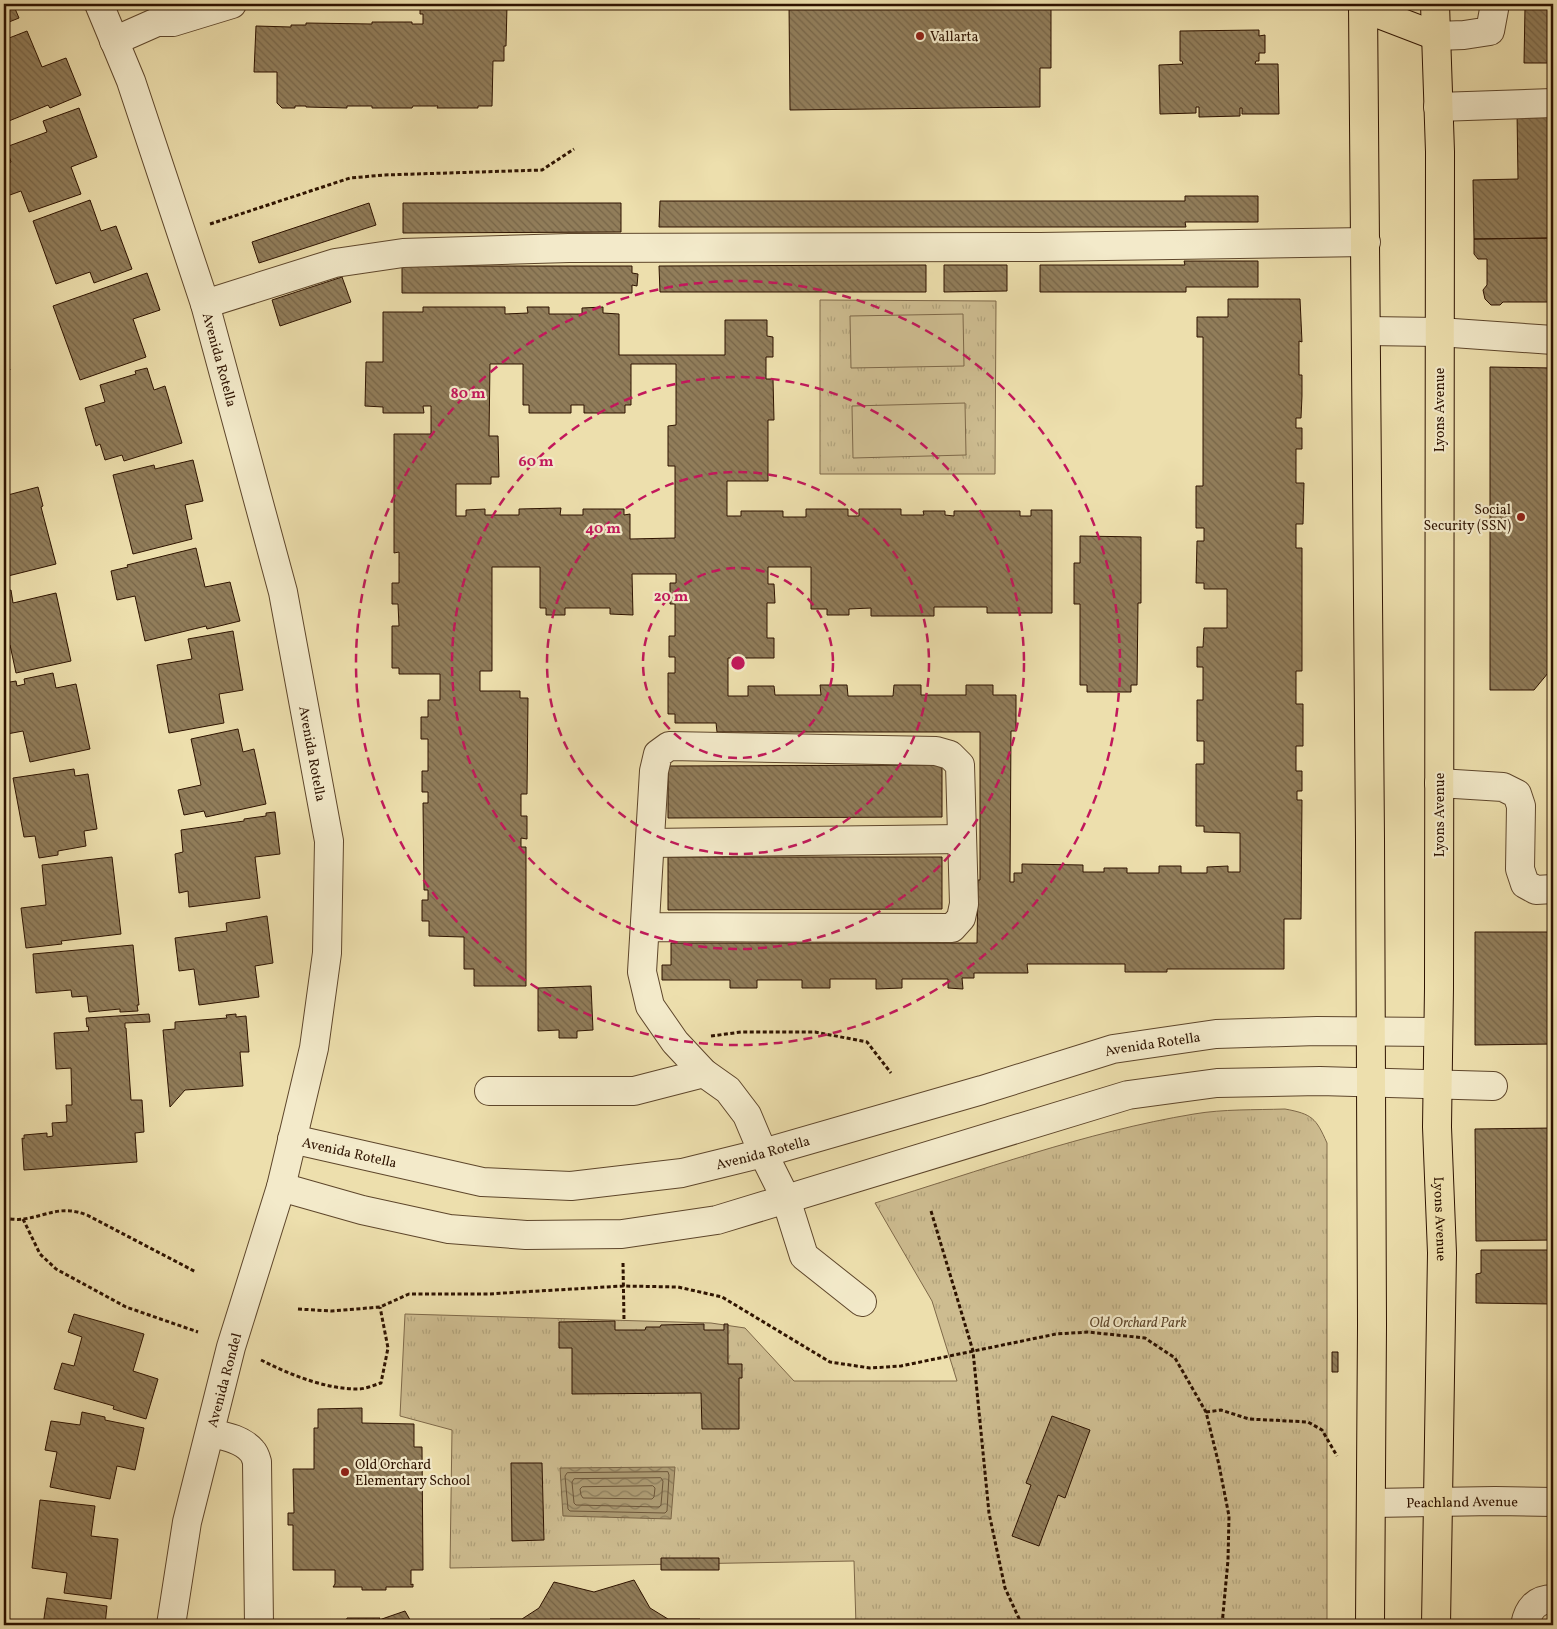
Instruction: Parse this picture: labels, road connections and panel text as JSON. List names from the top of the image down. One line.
{"streets":{"main road":["Lyons Avenue"],"street":["Avenida Rotella","Avenida Rondel","Peachland Avenue"]},"crossings":[["Avenida Rotella","Lyons Avenue"],["Avenida Rotella","Avenida Rondel"],["Lyons Avenue","Peachland Avenue"]],"parks":["Old Orchard Park"],"places":["Vallarta","Social Security (SSN)","Old Orchard Elementary School"],"rings":["80 m","60 m","40 m","20 m"]}
